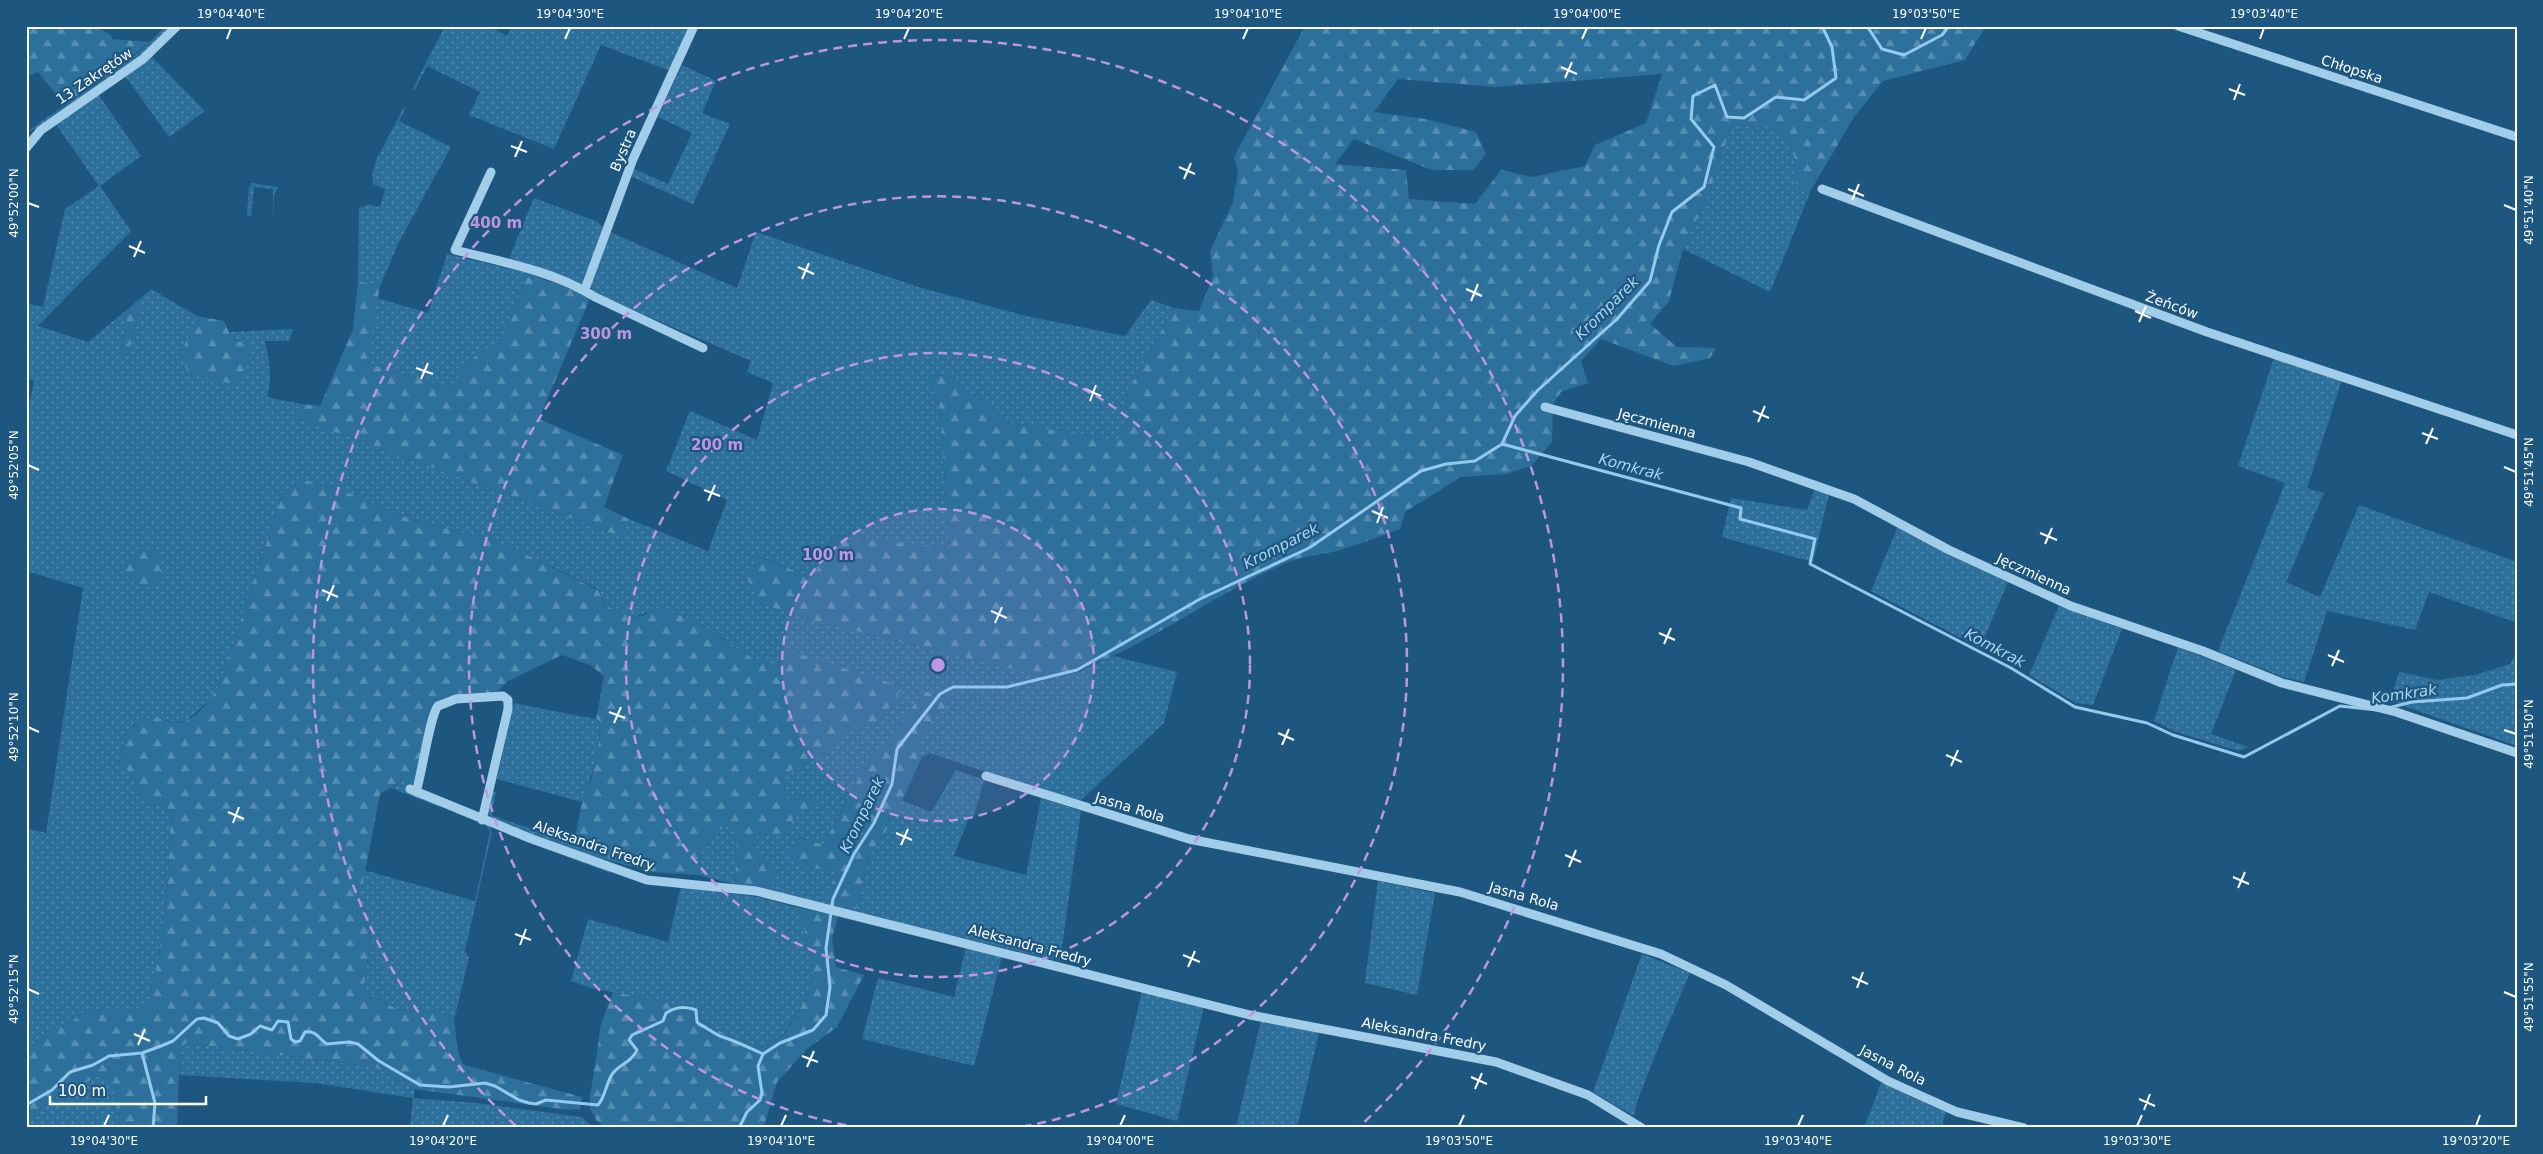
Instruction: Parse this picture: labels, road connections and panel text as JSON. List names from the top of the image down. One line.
{"streets":{"street":["Chłopska","13 Zakrętów","Bystra","Żeńców","Jęczmienna","Jasna Rola","Aleksandra Fredry"]},"water":["Kromparek","Komkrak"],"scale_bar":"100 m","coordinates":["19°04'40\"E","19°04'30\"E","19°04'20\"E","19°04'10\"E","19°04'00\"E","19°03'50\"E","19°03'40\"E","49°52'00\"N","49°51'40\"N","49°52'05\"N","49°51'45\"N","49°52'10\"N","49°51'50\"N","49°52'15\"N","49°51'55\"N","19°03'30\"E","19°03'20\"E"],"rings":["400 m","300 m","200 m","100 m"]}
